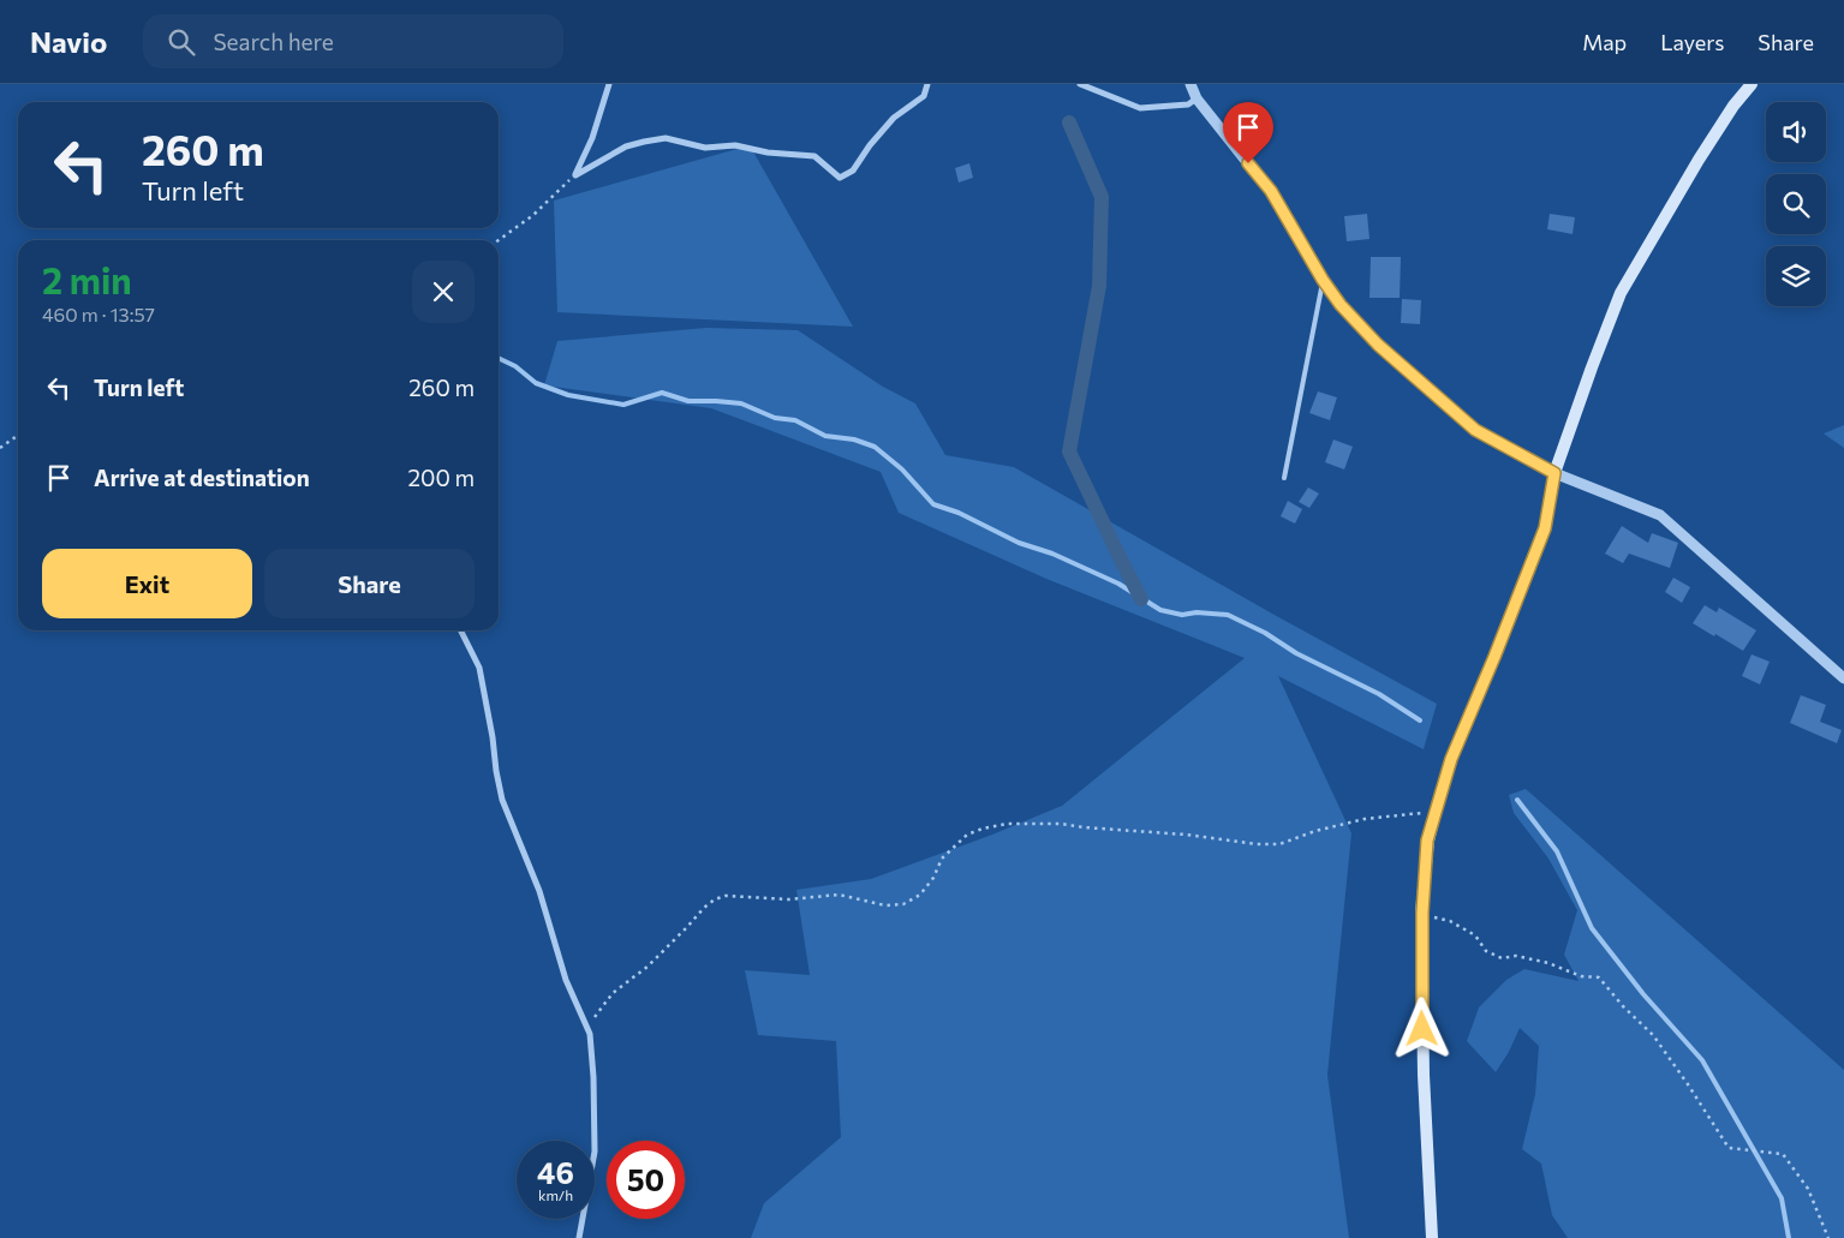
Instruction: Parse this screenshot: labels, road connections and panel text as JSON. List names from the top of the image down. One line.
{"page":{"header":"Navio","search":"Search here","nav":["Map","Layers","Share"],"turn":["260 m","Turn left"],"heading":["2 min","460 m · 13:57"],"list":[{"name":"Turn left","value":"260 m"},{"name":"Arrive at destination","value":"200 m"}],"buttons":["Exit","Share"],"speed":"46 km/h","limit":"50"}}
